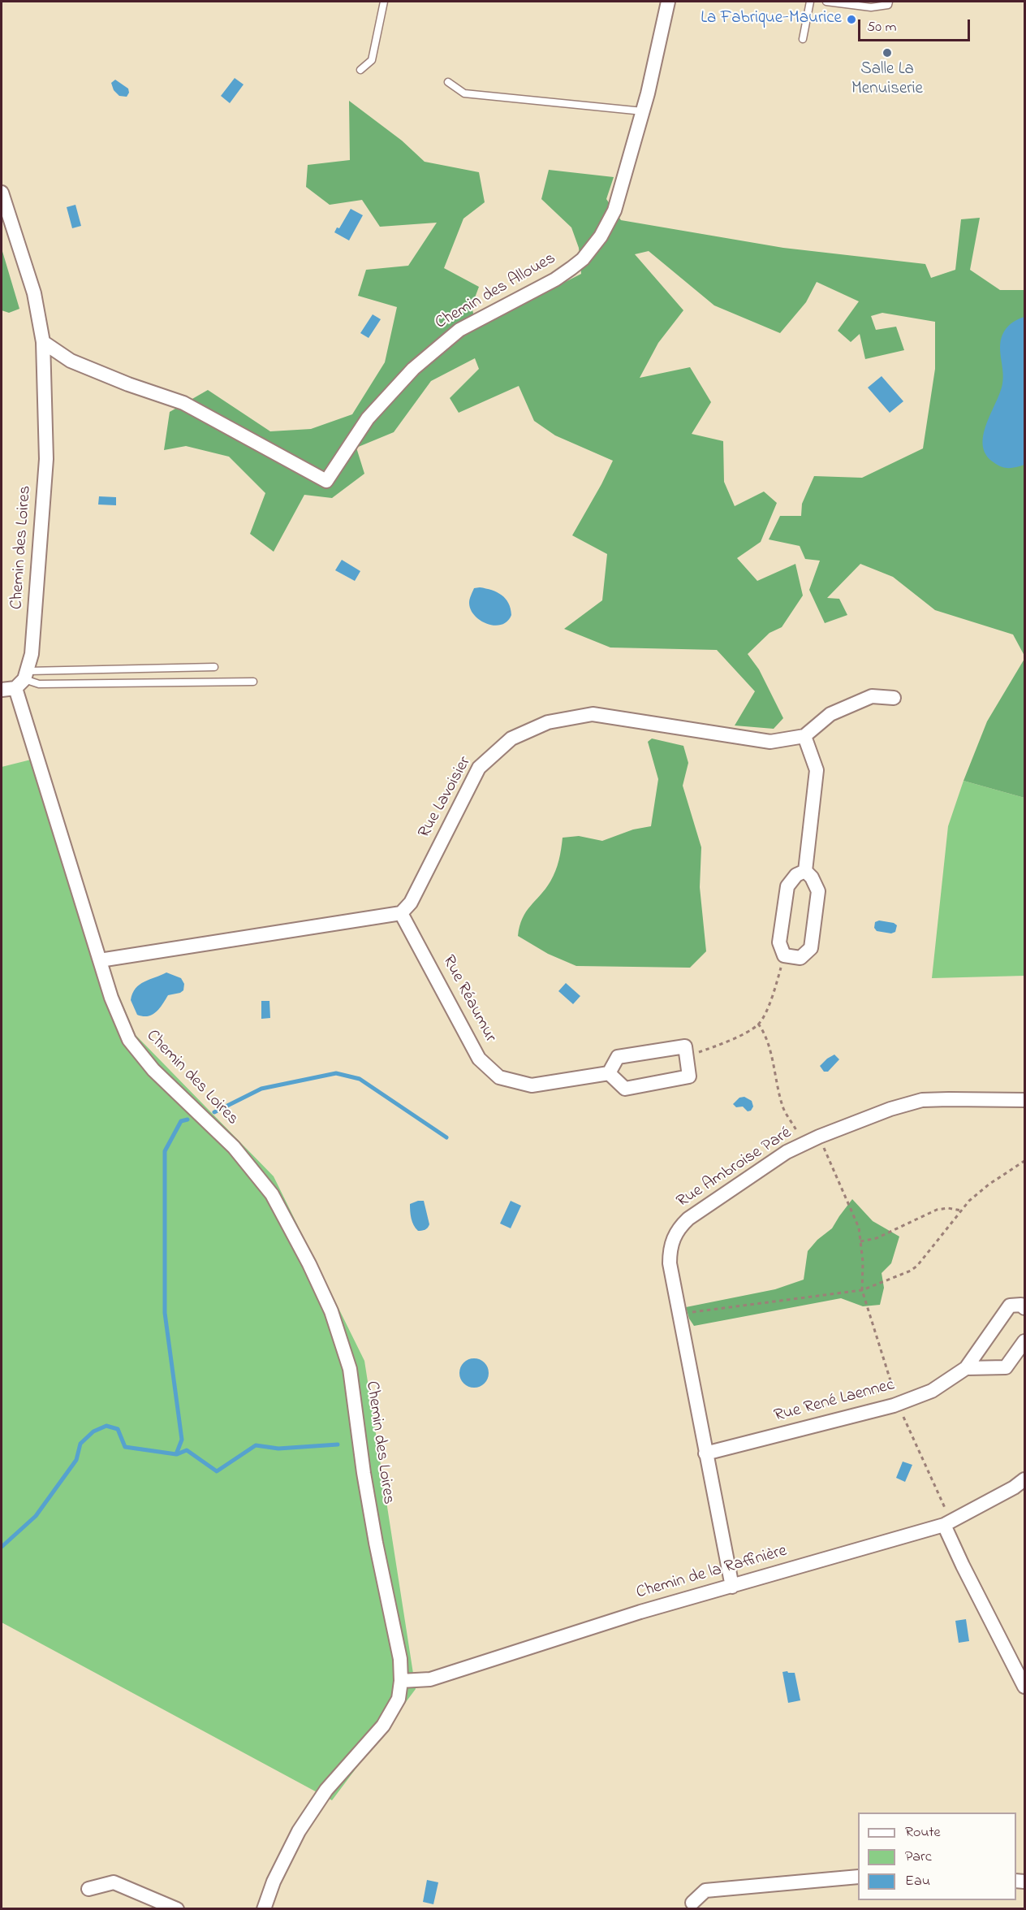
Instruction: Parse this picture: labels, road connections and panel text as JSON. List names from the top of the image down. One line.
{"streets":{"street":["Chemin des Alloues","Chemin des Loires","Rue Lavoisier","Rue Réaumur","Rue Ambroise Paré","Rue René Laennec","Chemin de la Raffinière"]},"crossings":[["Chemin des Alloues","Chemin des Loires"],["Chemin des Loires","Chemin de la Raffinière"],["Rue Lavoisier","Rue Réaumur"],["Rue Ambroise Paré","Rue René Laennec"],["Rue Ambroise Paré","Chemin de la Raffinière"]],"places":["La Fabrique-Maurice","Salle La Menuiserie"],"legend":["Route","Parc","Eau"],"scale_bar":"50 m"}
